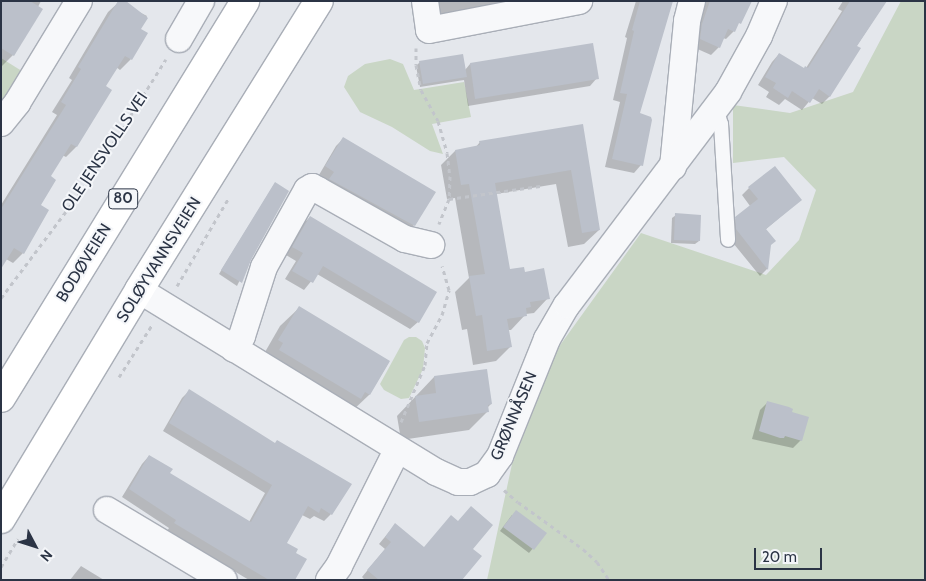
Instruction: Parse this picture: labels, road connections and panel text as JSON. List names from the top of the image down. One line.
{"streets":{"street":["80","SOLØYVANNSVEIEN","BODØVEIEN","GRØNNÅSEN"],"path":["OLE JENSVOLLS VEI"]},"crossings":[["SOLØYVANNSVEIEN","GRØNNÅSEN"]],"scale_bar":"20 m","north":"bottom right"}
